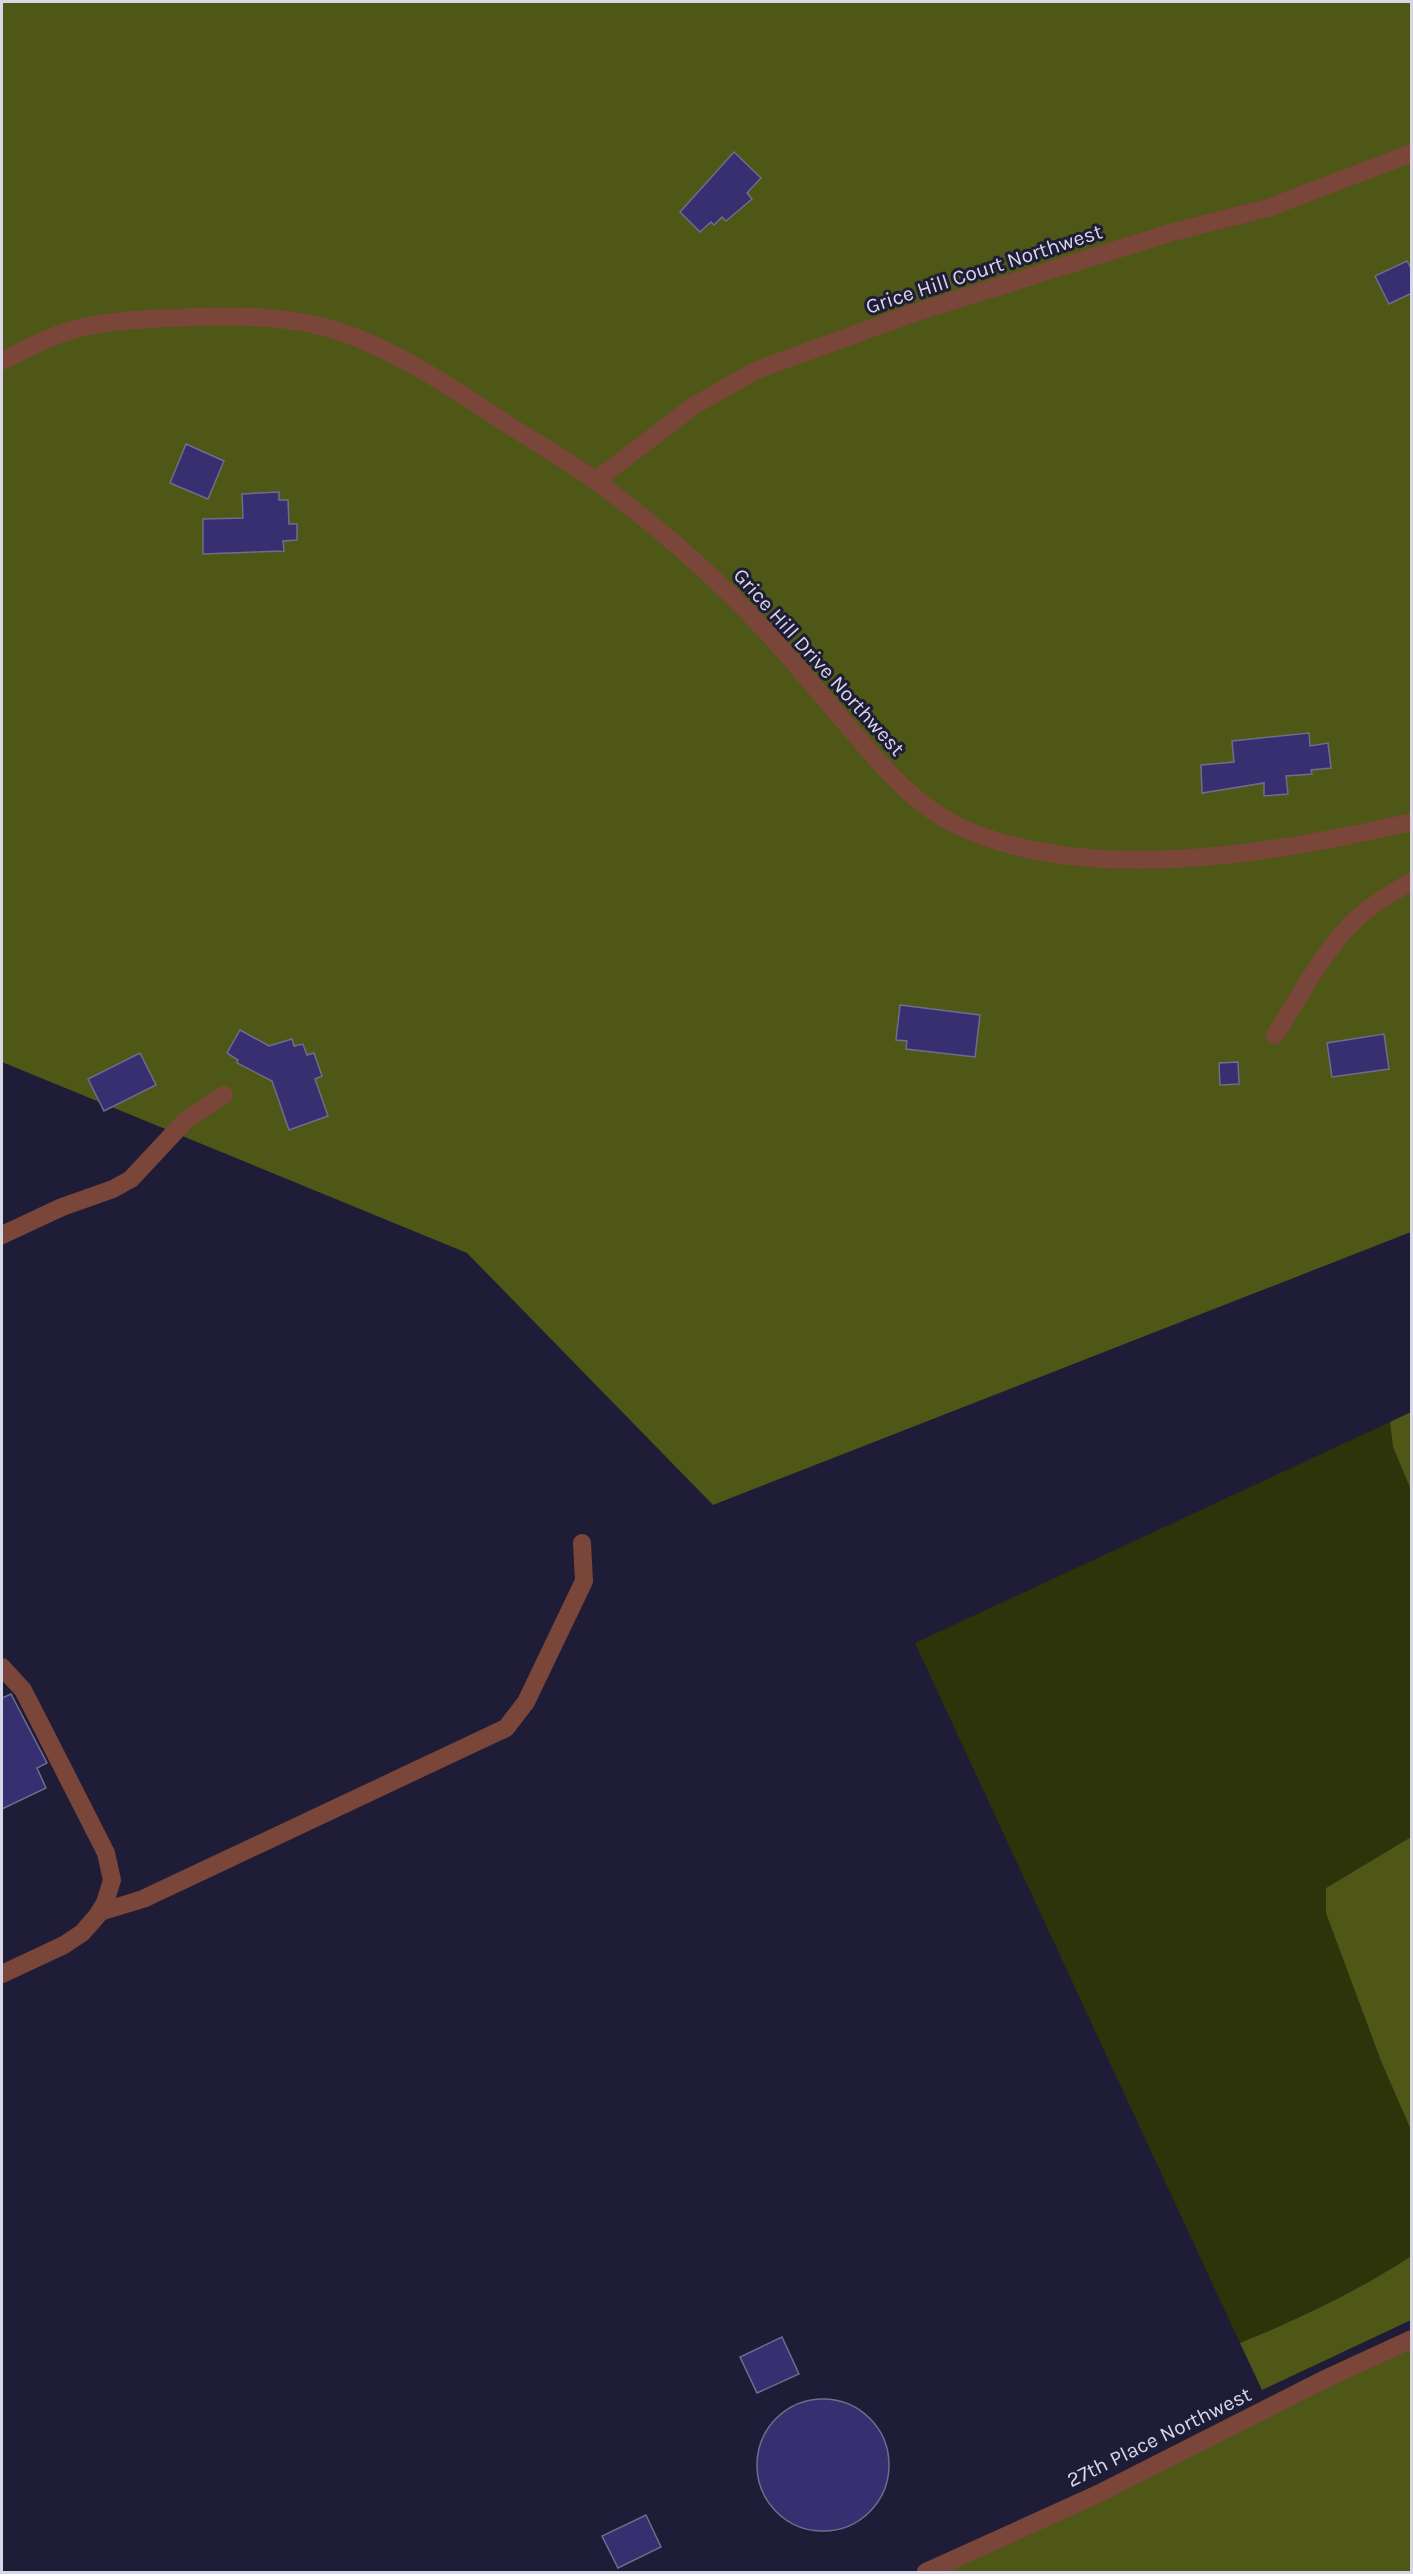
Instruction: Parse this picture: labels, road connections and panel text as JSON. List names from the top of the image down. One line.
{"streets":{"street":["Grice Hill Court Northwest","Grice Hill Drive Northwest","27th Place Northwest"]},"crossings":[["Grice Hill Court Northwest","Grice Hill Drive Northwest"]]}
